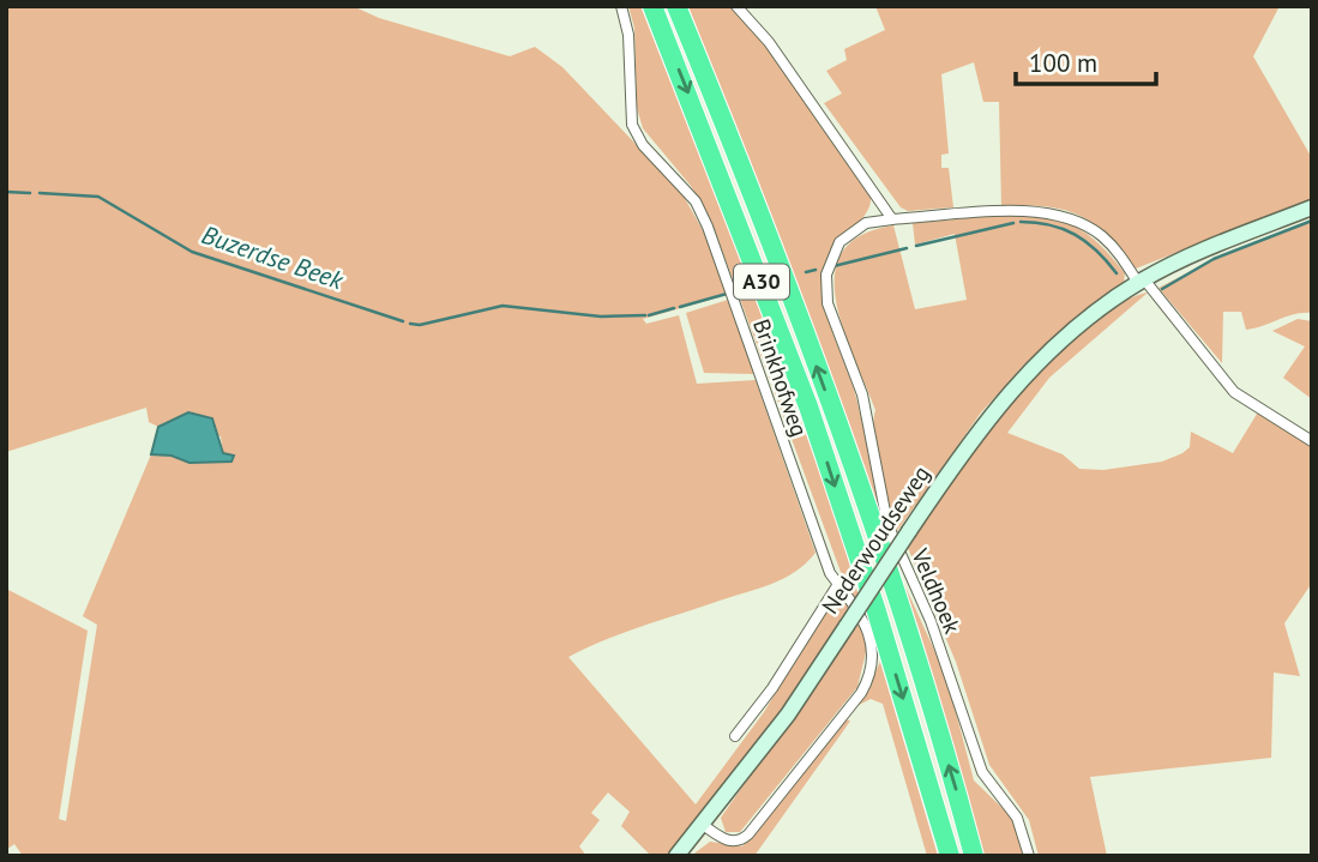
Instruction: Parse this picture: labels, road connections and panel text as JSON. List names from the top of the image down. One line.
{"streets":{"highway":["A30"],"street":["Brinkhofweg","Nederwoudseweg","Veldhoek"]},"crossings":[["Brinkhofweg","Nederwoudseweg"],["Nederwoudseweg","Veldhoek"]],"water":["Buzerdse Beek"],"scale_bar":"100 m"}
